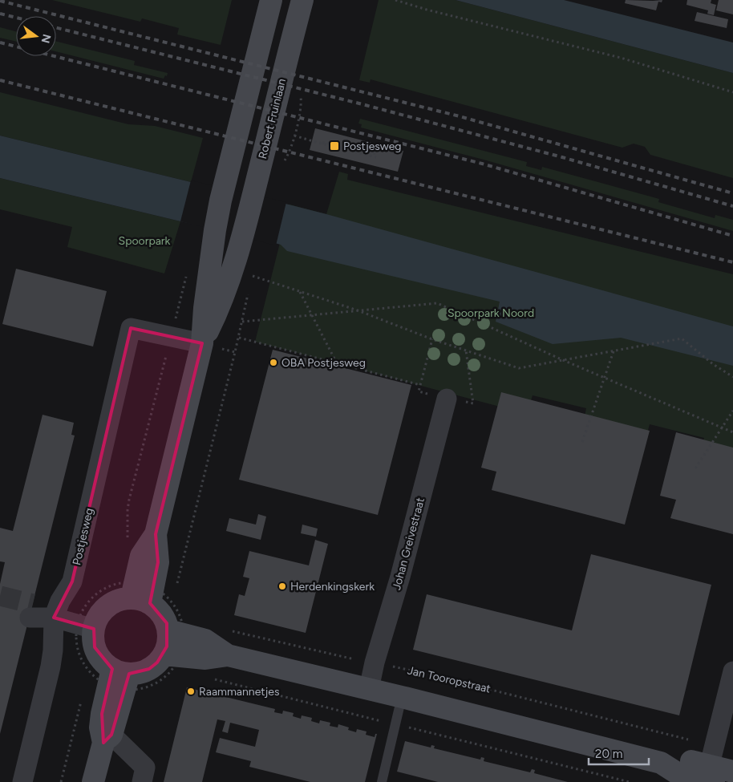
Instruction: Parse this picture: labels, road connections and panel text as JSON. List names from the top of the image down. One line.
{"streets":{"street":["Robert Fruinlaan","Postjesweg","Johan Greivestraat"],"path":["Jan Tooropstraat"]},"crossings":[["Robert Fruinlaan","Postjesweg"],["Johan Greivestraat","Jan Tooropstraat"]],"parks":["Spoorpark","Spoorpark Noord"],"places":{"transit":["Postjesweg"],"other":["OBA Postjesweg","Herdenkingskerk","Raammannetjes"]},"scale_bar":"20 m","north":"right"}
